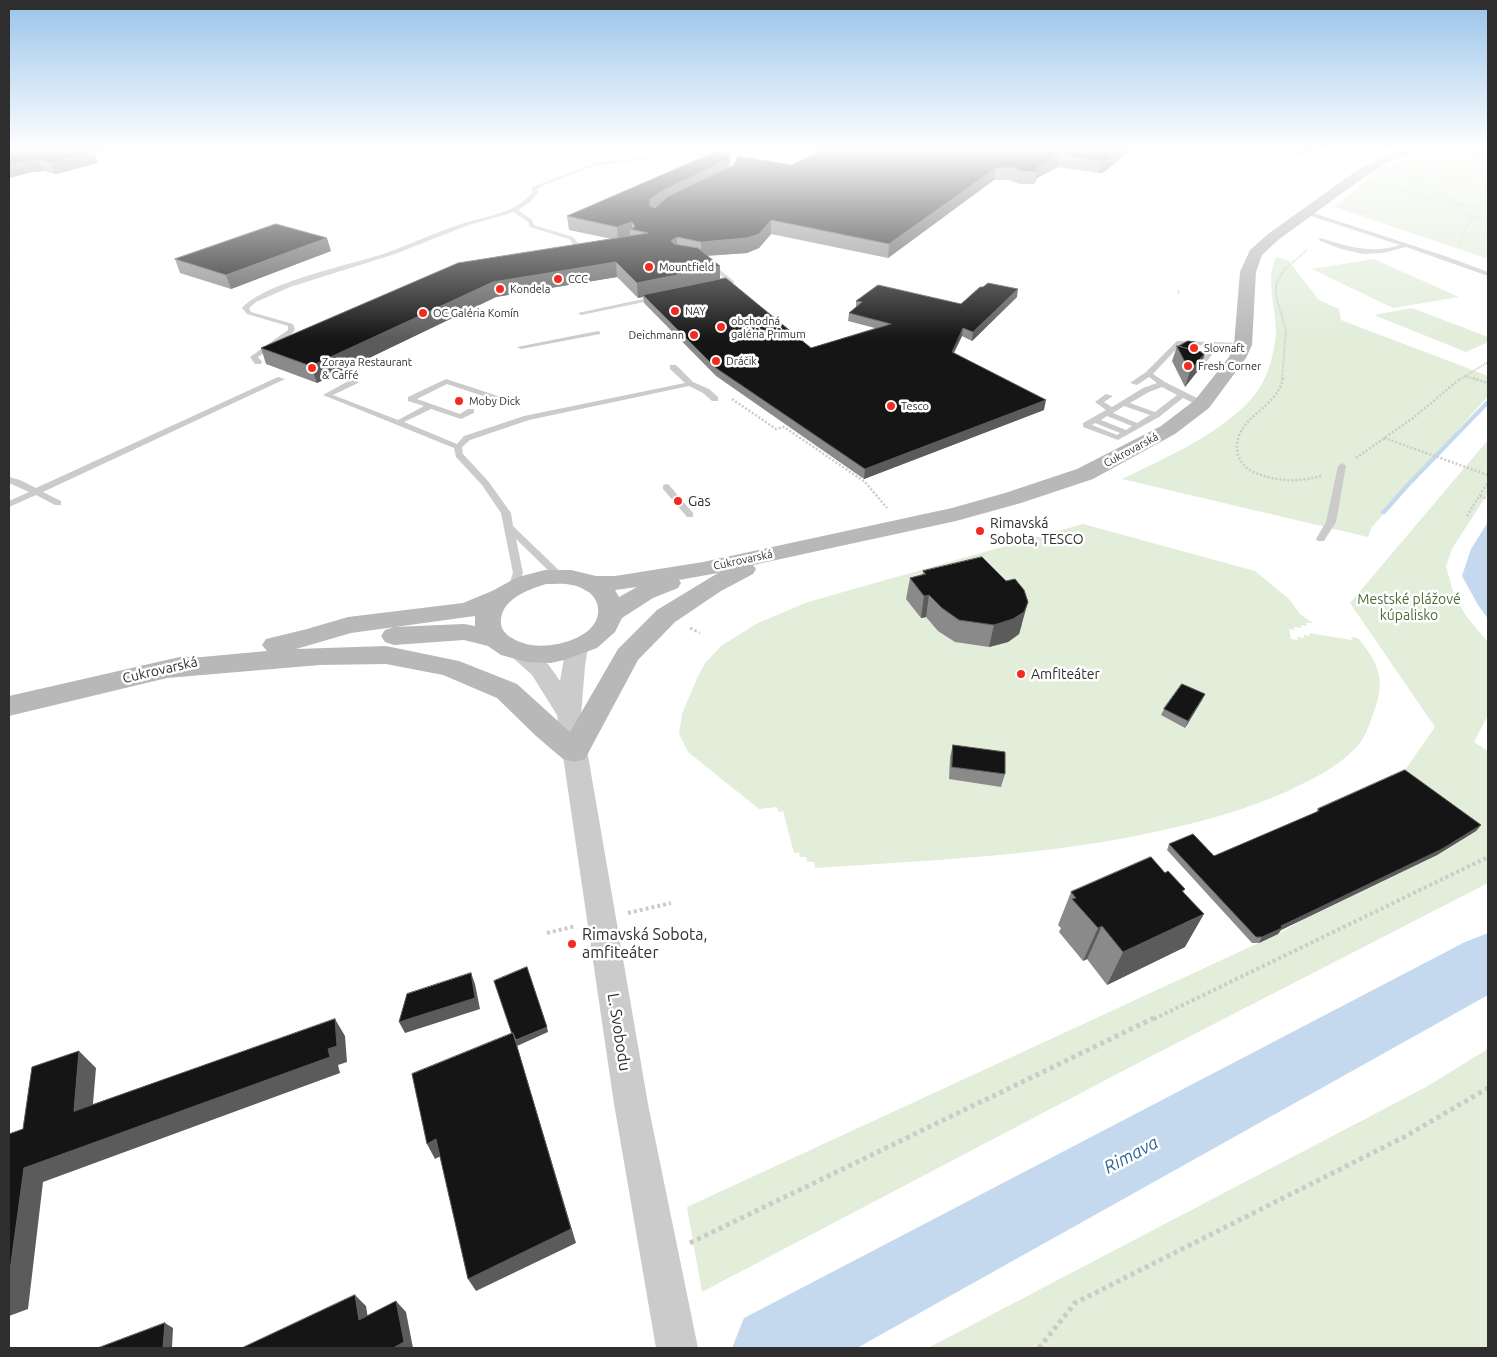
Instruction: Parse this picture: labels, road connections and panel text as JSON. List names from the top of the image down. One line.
{"streets":{"main road":["Cukrovarská"],"street":["L. Svobodu"]},"water":["Rimava"],"parks":["Mestské plážové kúpalisko"],"places":["Mountfield","CCC","Kondela","NAY","OC Galéria Komín","obchodná galéria Primum","Deichmann","Slovnaft","Dráčik","Fresh Corner","Zoraya Restaurant & Caffé","Moby Dick","Tesco","Gas","Rimavská Sobota, TESCO","Amfiteáter","Rimavská Sobota, amfiteáter"]}
